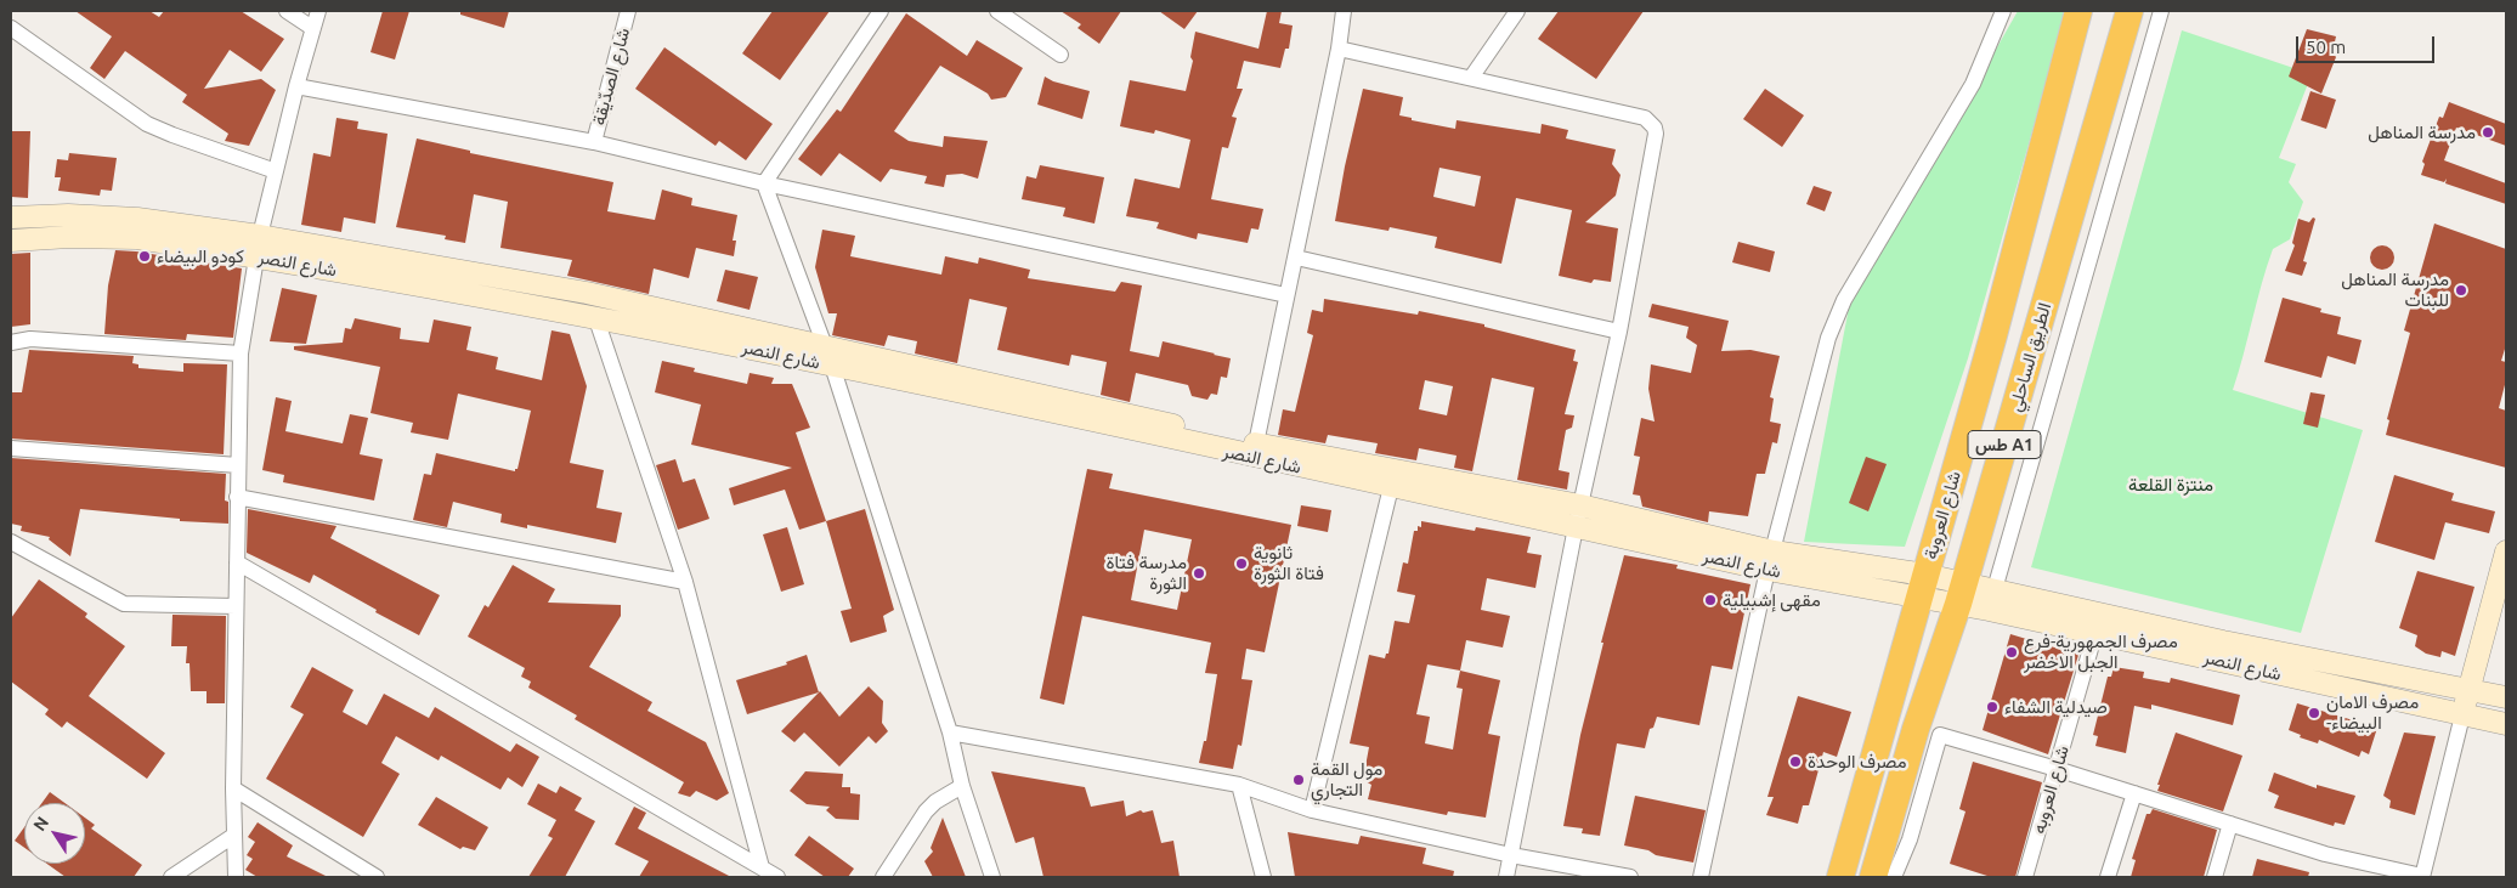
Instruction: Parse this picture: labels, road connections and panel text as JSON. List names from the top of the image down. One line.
{"streets":{"highway":["الطريق الساحلي","طس A1","شارع العروبة"],"street":["شارع الصدّيقة","شارع النصر","شارع العروبه"]},"crossings":[["شارع النصر","الطريق الساحلي"],["شارع النصر","شارع العروبة"],["شارع النصر","شارع العروبه"]],"parks":["منتزة القلعة"],"places":["مدرسة المناهل","كودو البيضاء","مدرسة المناهل للبنات","ثانوية فتاة الثورة","مدرسة فتاة الثورة","مقهى إشبيلية","مصرف الجمهورية-فرع الجبل الاخضر","صيدلية الشفاء","مصرف الامان -البيضاء","مصرف الوحدة","مول القمة التجاري"],"scale_bar":"50 m","north":"top left"}
